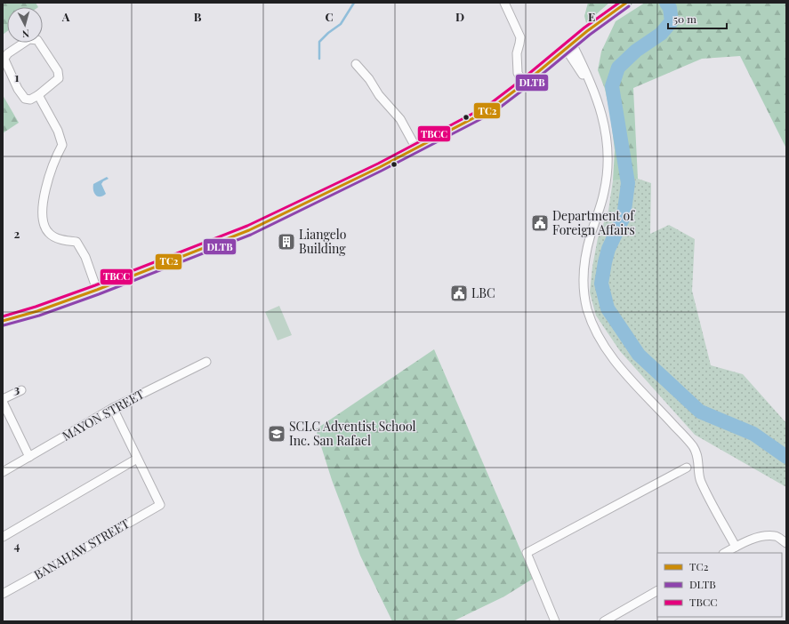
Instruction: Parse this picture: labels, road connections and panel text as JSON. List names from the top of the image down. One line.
{"streets":{"street":["MAYON STREET","BANAHAW STREET"]},"places":{"public building":["Department of Foreign Affairs","LBC"],"building":["Liangelo Building"],"school or university":["SCLC Adventist School Inc. San Rafael"]},"lines":["transit line TC2","transit line TBCC","transit line DLTB"],"legend":["TC2","DLTB","TBCC"],"scale_bar":"50 m","north":"bottom","grid":{"columns":["A","B","C","D","E"],"rows":["1","2","3","4"]}}
